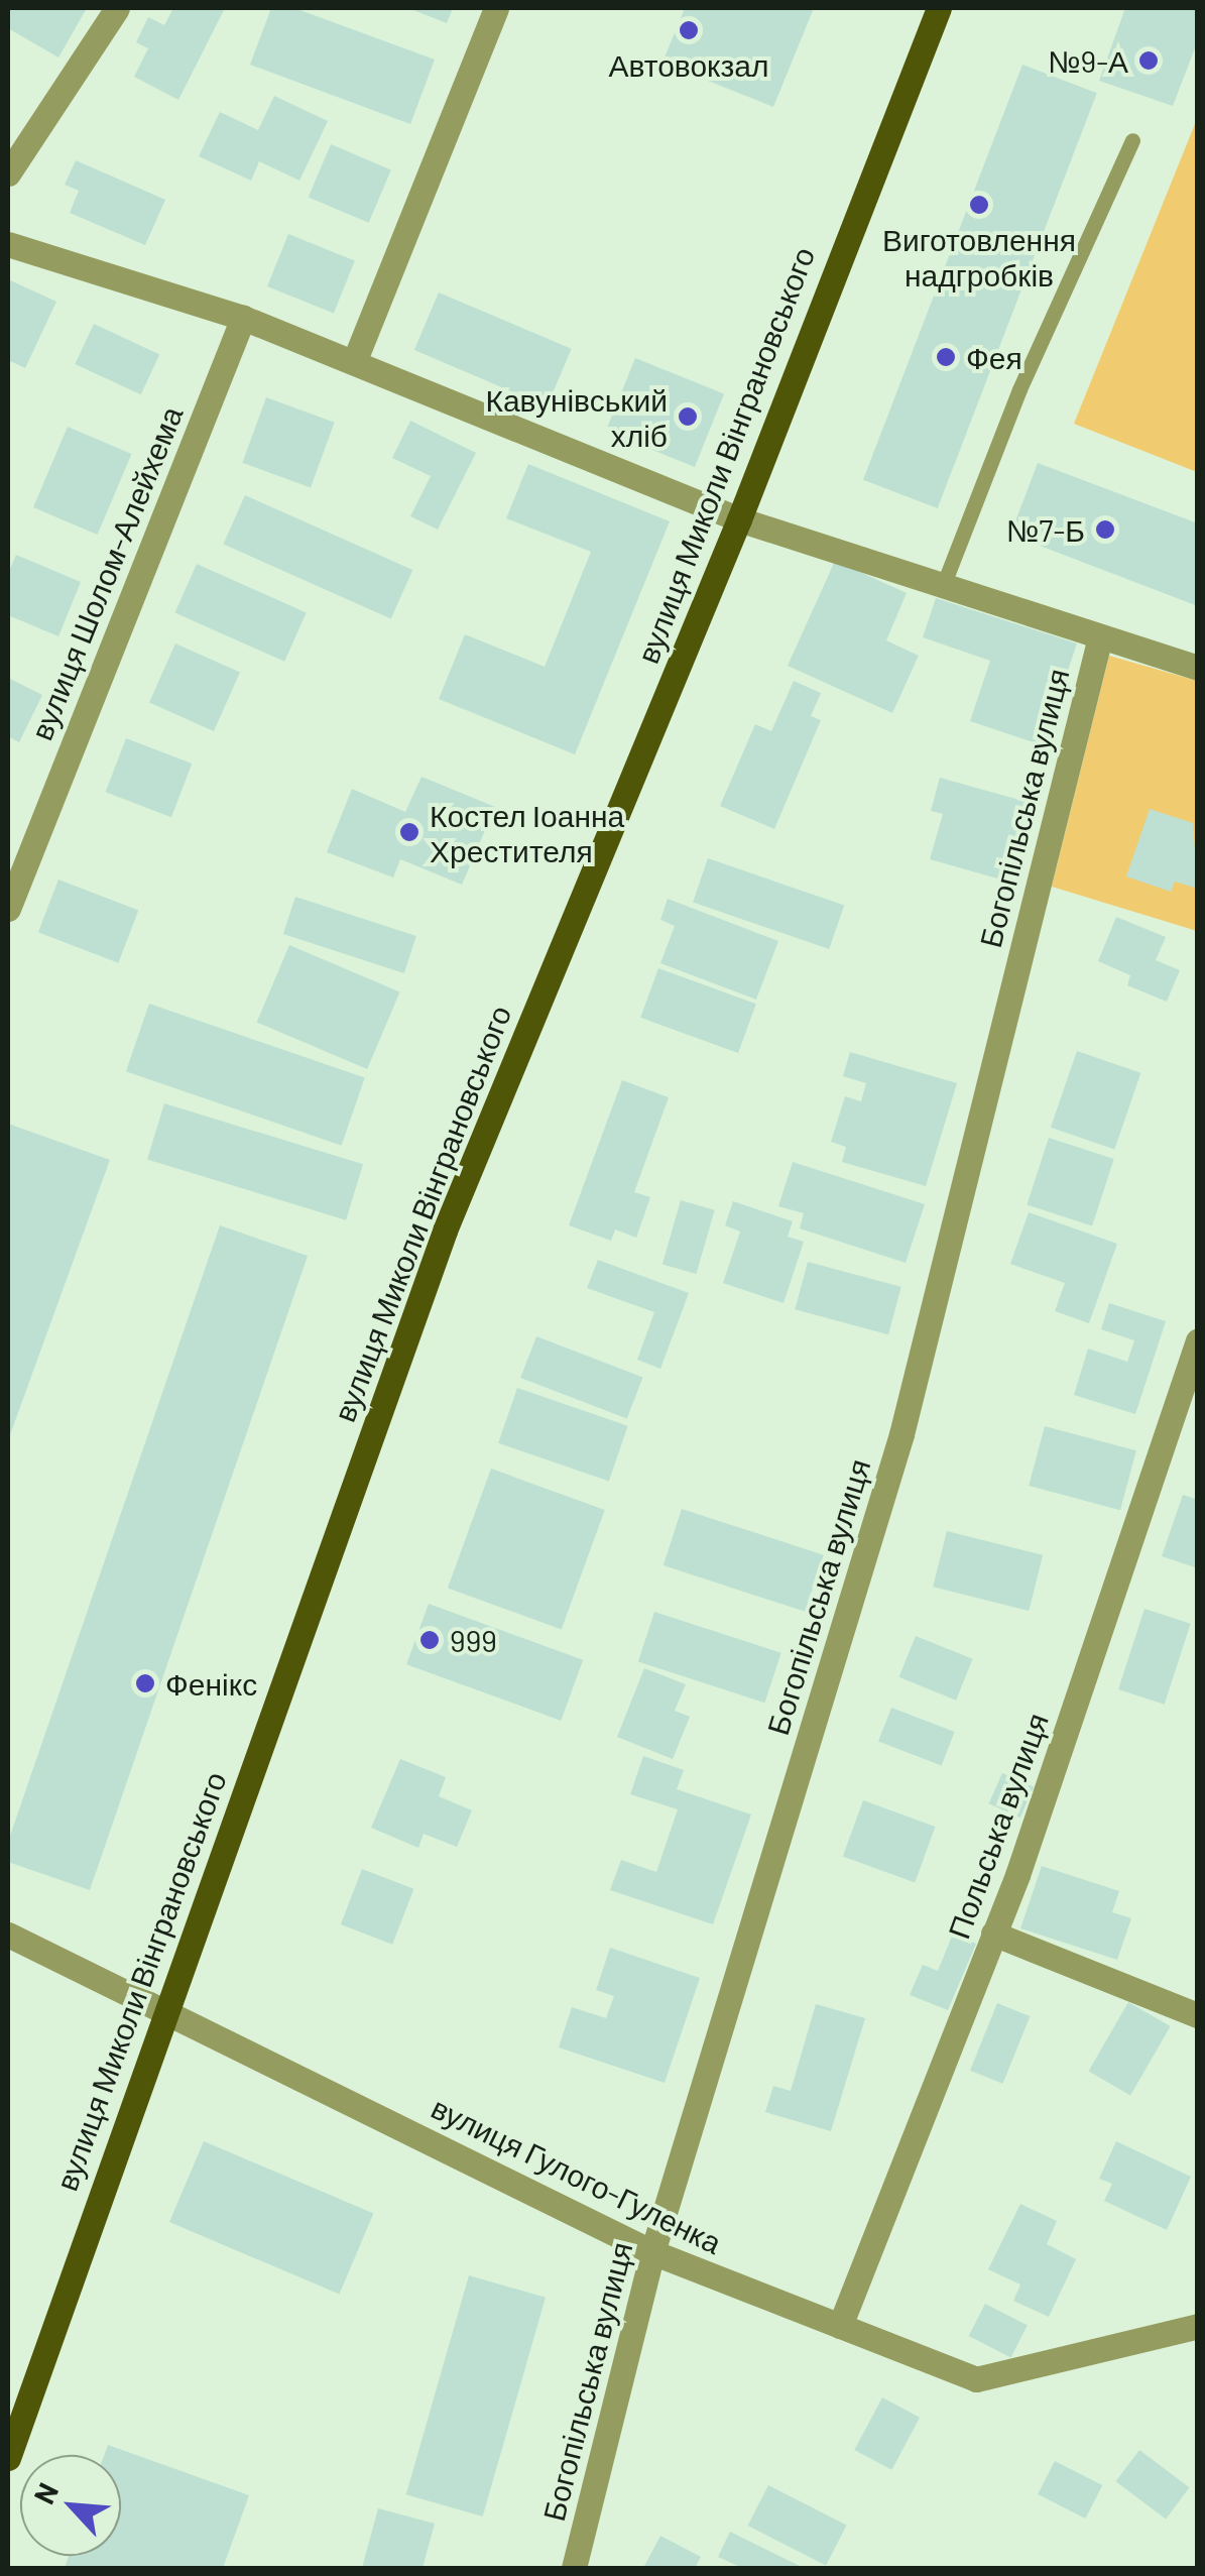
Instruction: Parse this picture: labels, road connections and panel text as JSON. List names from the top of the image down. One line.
{"streets":{"main road":["вулиця Миколи Вінграновського"],"street":["вулиця Шолом-Алейхема","Богопільська вулиця","Польська вулиця","вулиця Гулого-Гуленка"]},"crossings":[["вулиця Миколи Вінграновського","вулиця Гулого-Гуленка"],["Богопільська вулиця","вулиця Гулого-Гуленка"],["Польська вулиця","вулиця Гулого-Гуленка"]],"places":["Автовокзал","№9-А","Виготовлення надгробків","Фея","Кавунівський хліб","№7-Б","Костел Іоанна Хрестителя","999","Фенікс"],"north":"top left"}
